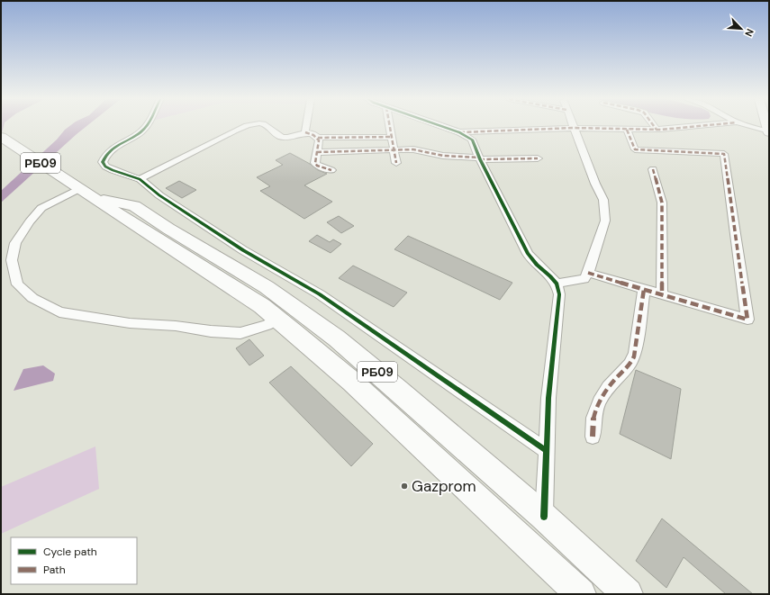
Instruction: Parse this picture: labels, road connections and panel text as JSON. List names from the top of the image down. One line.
{"streets":{"highway":["РБ09"]},"places":["Gazprom"],"legend":["Cycle path","Path"],"north":"bottom right"}
